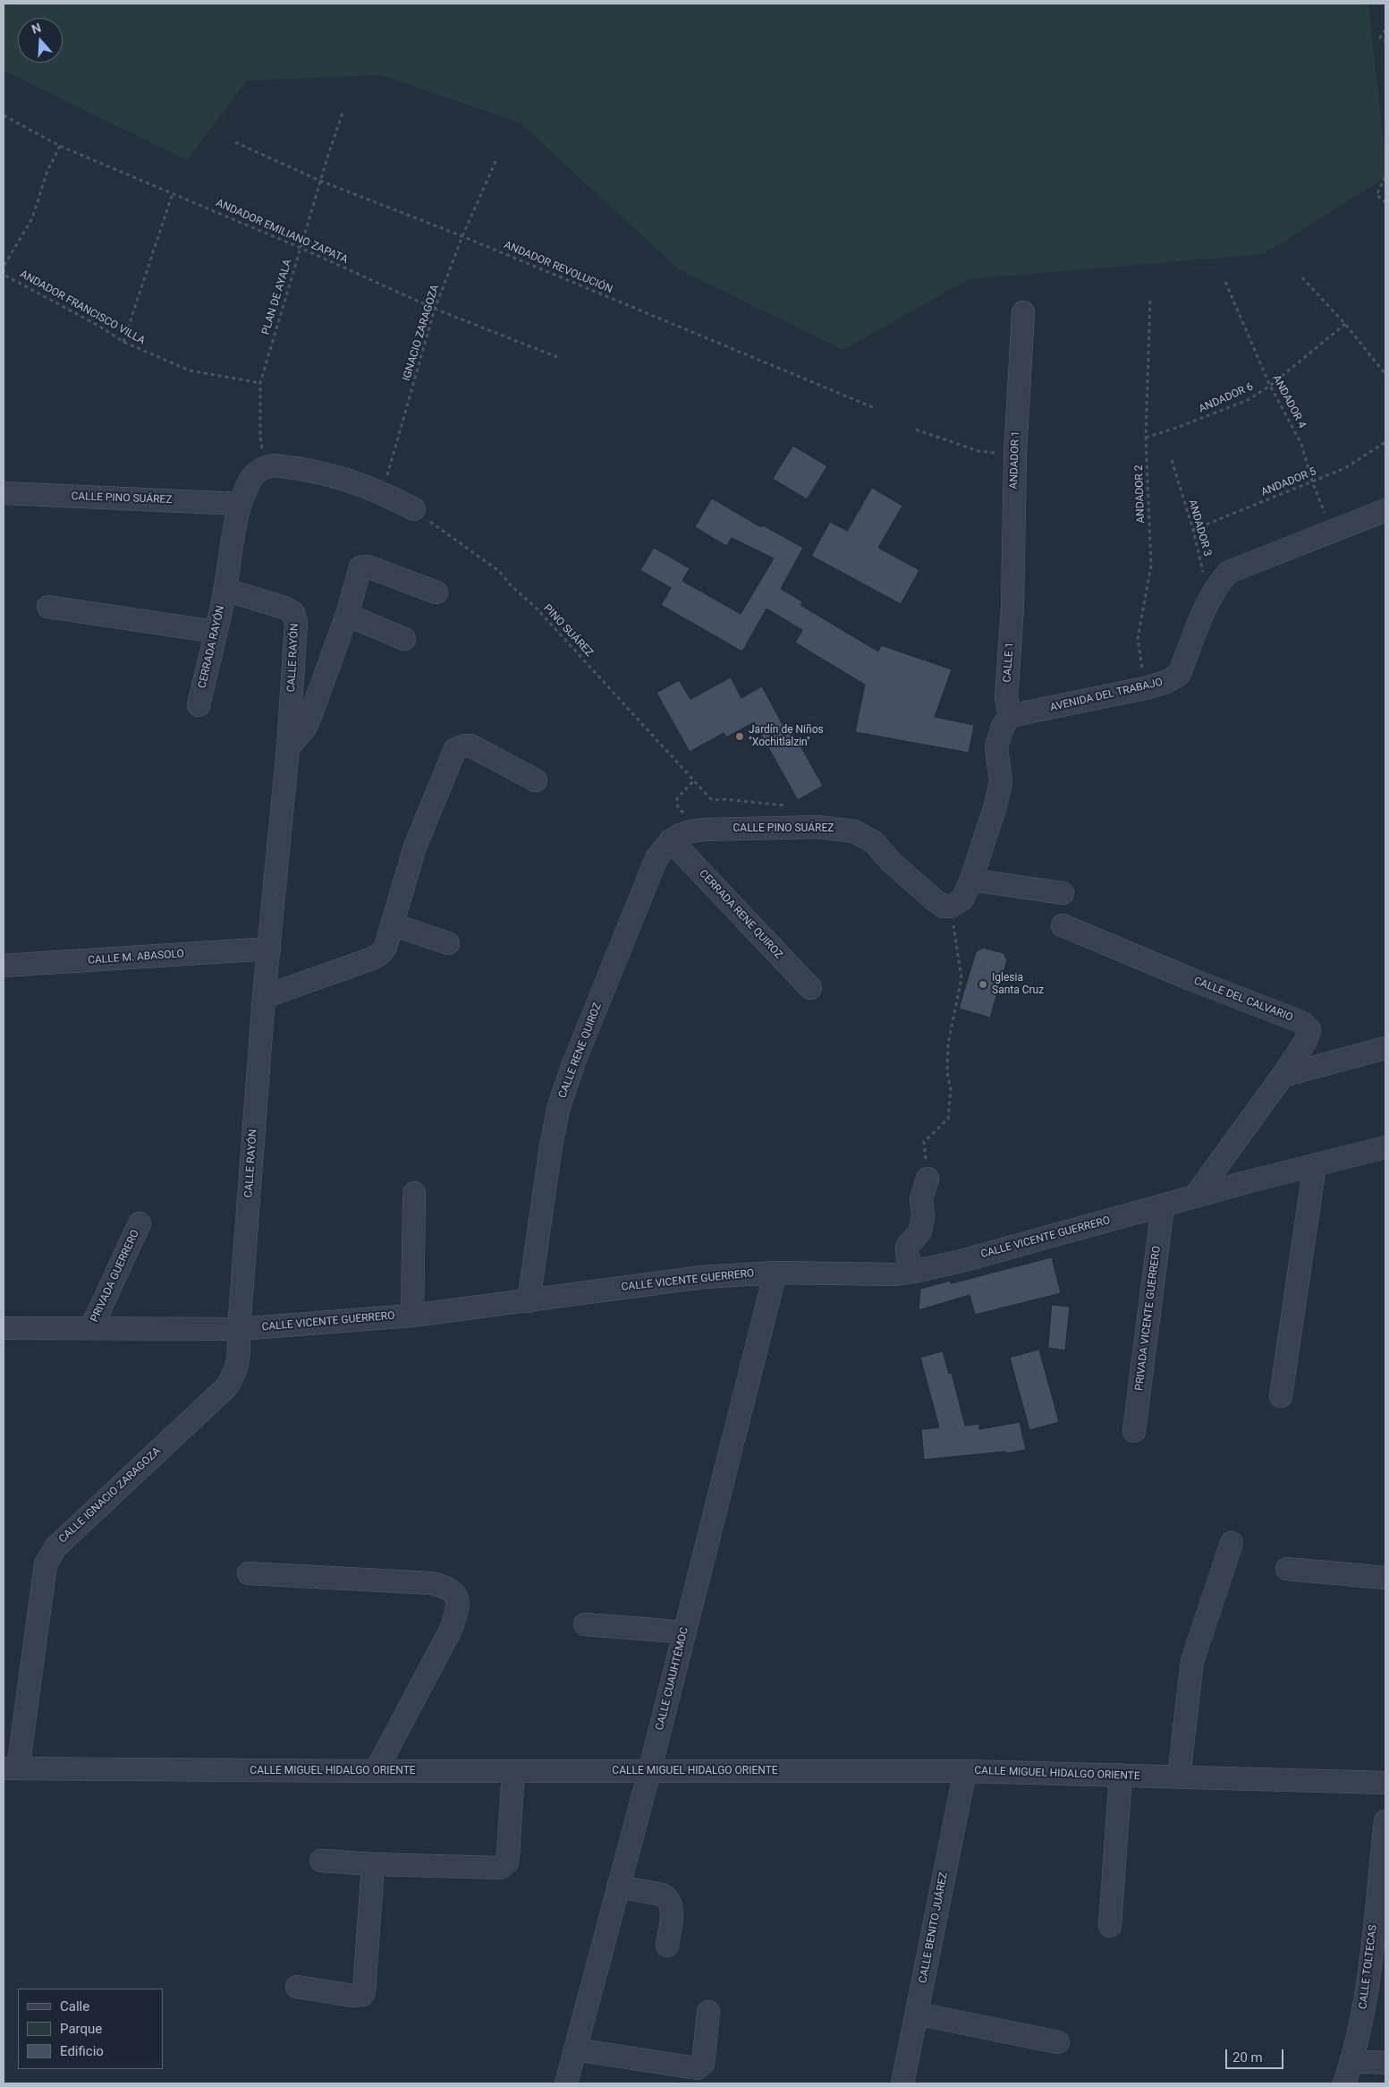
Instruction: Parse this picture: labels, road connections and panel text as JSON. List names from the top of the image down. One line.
{"streets":{"street":["ANDADOR 1","CALLE PINO SUÁREZ","CERRADA RAYÓN","CALLE RAYÓN","CALLE 1","AVENIDA DEL TRABAJO","CERRADA RENE QUIROZ","CALLE M. ABASOLO","CALLE DEL CALVARIO","CALLE RENE QUIROZ","CALLE VICENTE GUERRERO","PRIVADA GUERRERO","PRIVADA VICENTE GUERRERO","CALLE IGNACIO ZARAGOZA","CALLE CUAUHTÉMOC","CALLE MIGUEL HIDALGO ORIENTE","CALLE BENITO JUÁREZ","CALLE TOLTECAS"],"path":["ANDADOR EMILIANO ZAPATA","ANDADOR REVOLUCIÓN","PLAN DE AYALA","ANDADOR FRANCISCO VILLA","IGNACIO ZARAGOZA","ANDADOR 6","ANDADOR 4","ANDADOR 5","ANDADOR 2","ANDADOR 3","PINO SUÁREZ"]},"crossings":[["ANDADOR EMILIANO ZAPATA","PLAN DE AYALA"],["ANDADOR EMILIANO ZAPATA","IGNACIO ZARAGOZA"],["ANDADOR REVOLUCIÓN","PLAN DE AYALA"],["ANDADOR REVOLUCIÓN","IGNACIO ZARAGOZA"],["PLAN DE AYALA","ANDADOR FRANCISCO VILLA"],["ANDADOR 6","ANDADOR 4"],["ANDADOR 6","ANDADOR 2"],["ANDADOR 4","ANDADOR 5"],["ANDADOR 4","AVENIDA DEL TRABAJO"],["ANDADOR 1","CALLE 1"],["ANDADOR 5","ANDADOR 3"],["ANDADOR 2","AVENIDA DEL TRABAJO"],["CALLE PINO SUÁREZ","CERRADA RENE QUIROZ"],["CALLE PINO SUÁREZ","CALLE RENE QUIROZ"],["ANDADOR 3","AVENIDA DEL TRABAJO"],["CERRADA RAYÓN","CALLE RAYÓN"],["CALLE RAYÓN","CALLE M. ABASOLO"],["CALLE RAYÓN","CALLE VICENTE GUERRERO"],["CALLE RAYÓN","CALLE IGNACIO ZARAGOZA"],["CALLE 1","AVENIDA DEL TRABAJO"],["CERRADA RENE QUIROZ","CALLE RENE QUIROZ"],["CALLE DEL CALVARIO","CALLE VICENTE GUERRERO"],["CALLE RENE QUIROZ","CALLE VICENTE GUERRERO"],["CALLE VICENTE GUERRERO","PRIVADA GUERRERO"],["CALLE VICENTE GUERRERO","PRIVADA VICENTE GUERRERO"],["CALLE VICENTE GUERRERO","CALLE IGNACIO ZARAGOZA"],["CALLE VICENTE GUERRERO","CALLE CUAUHTÉMOC"],["CALLE IGNACIO ZARAGOZA","CALLE MIGUEL HIDALGO ORIENTE"],["CALLE CUAUHTÉMOC","CALLE MIGUEL HIDALGO ORIENTE"],["CALLE MIGUEL HIDALGO ORIENTE","CALLE BENITO JUÁREZ"]],"places":["Jardín de Niños \"Xochitlalzin\"","Iglesia Santa Cruz"],"legend":["Calle","Parque","Edificio"],"scale_bar":"20 m","north":"top"}
